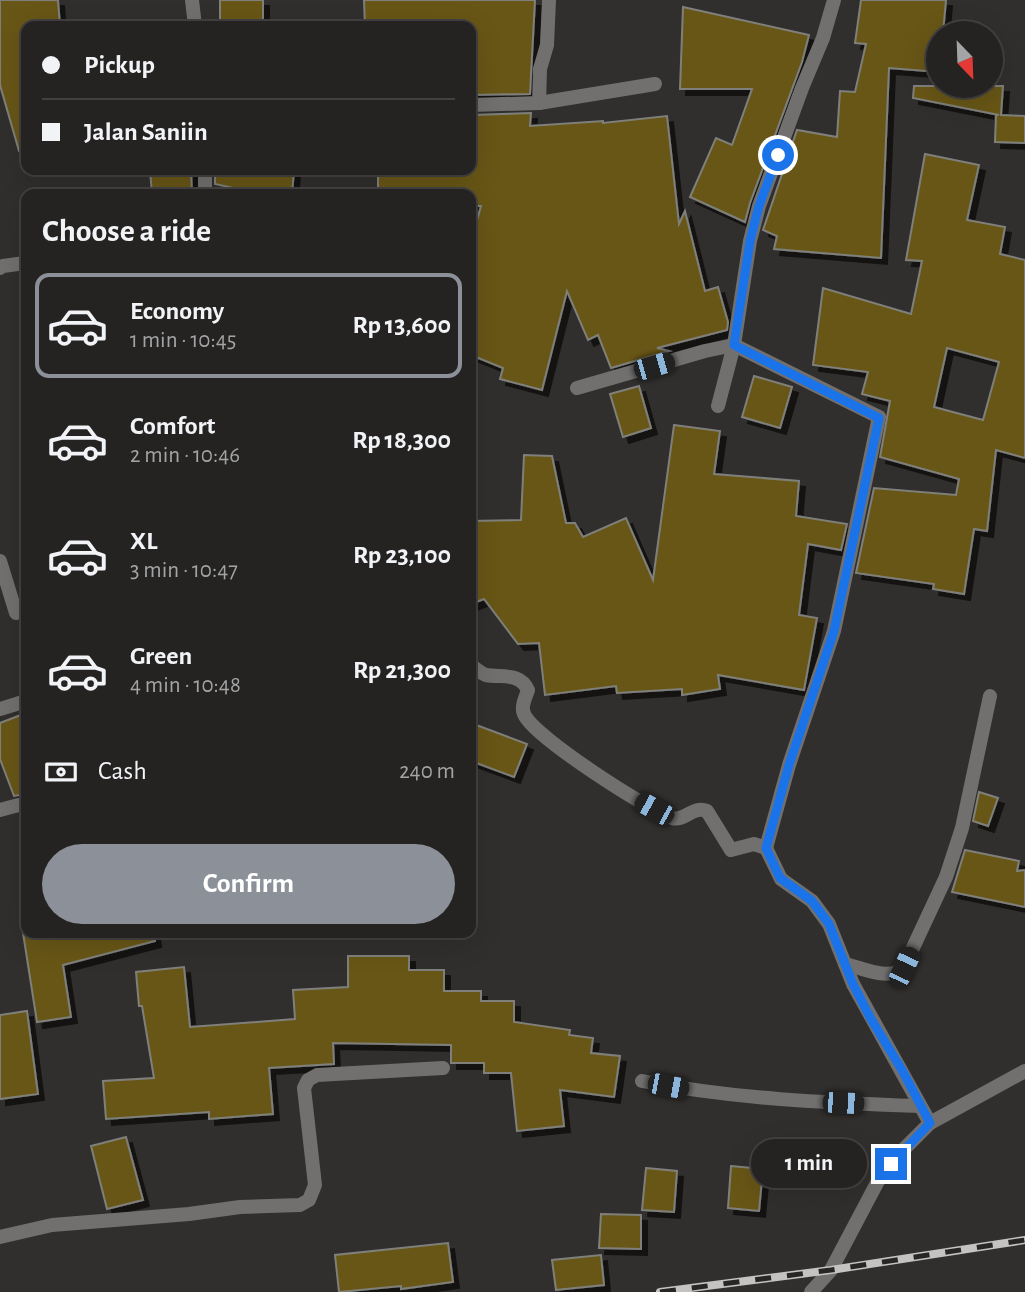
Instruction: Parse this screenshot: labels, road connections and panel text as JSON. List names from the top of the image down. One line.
{"north":"bottom right","page":{"banner":["Pickup","Jalan Saniin"],"heading":"Choose a ride","list":[{"name":"Economy","note":"1 min · 10:45","value":"Rp 13,600"},{"name":"Comfort","note":"2 min · 10:46","value":"Rp 18,300"},{"name":"XL","note":"3 min · 10:47","value":"Rp 23,100"},{"name":"Green","note":"4 min · 10:48","value":"Rp 21,300"}],"pay":["Cash","240 m"],"buttons":"Confirm","bubble":"1 min"}}
